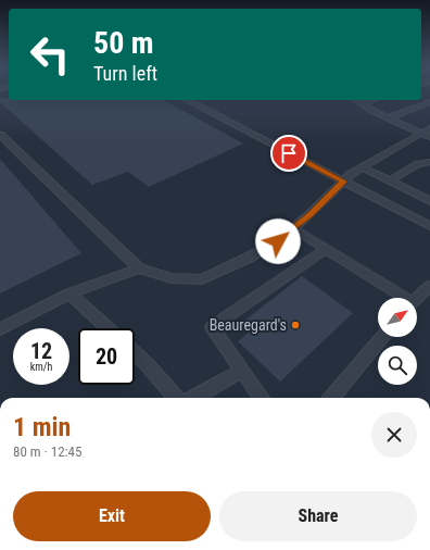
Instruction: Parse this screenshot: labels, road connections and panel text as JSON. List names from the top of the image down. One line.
{"places":["Beauregard's"],"north":"top right","page":{"turn":["50 m","Turn left"],"speed":"12 km/h","limit":"20","heading":["1 min","80 m · 12:45"],"buttons":["Exit","Share"]}}
